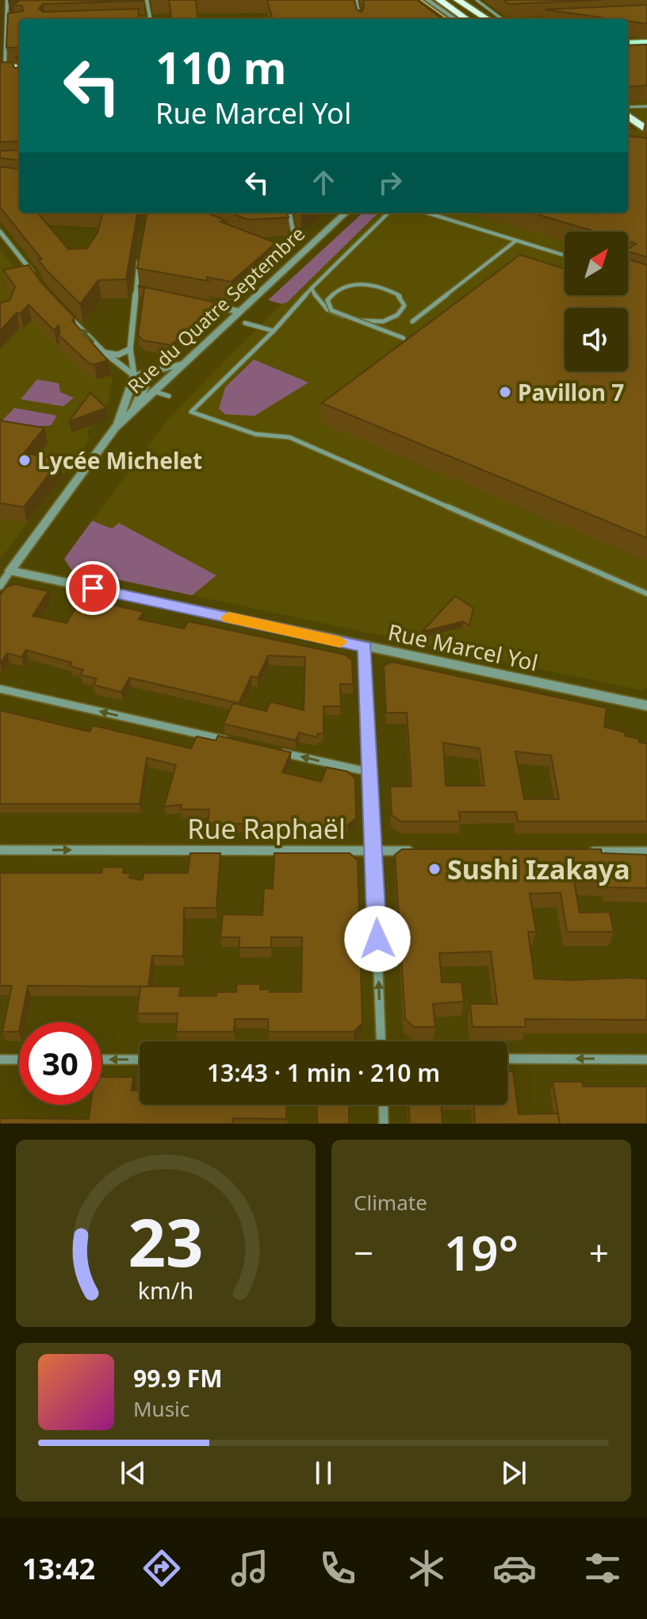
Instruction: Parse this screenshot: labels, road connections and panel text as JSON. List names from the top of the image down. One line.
{"streets":{"street":["Rue du Quatre Septembre","Rue Marcel Yol","Rue Raphaël"]},"one_way":["Rue Raphaël"],"places":["Pavillon 7","Lycée Michelet","Sushi Izakaya"],"north":"top right","page":{"turn":["110 m","Rue Marcel Yol"],"limit":"30","trip":"13:43 · 1 min · 210 m","tile":"Climate","heat":["−","19°","+"],"song":["99.9 FM","Music"],"tabs":"13:42","gauge":["23","km/h"]}}
